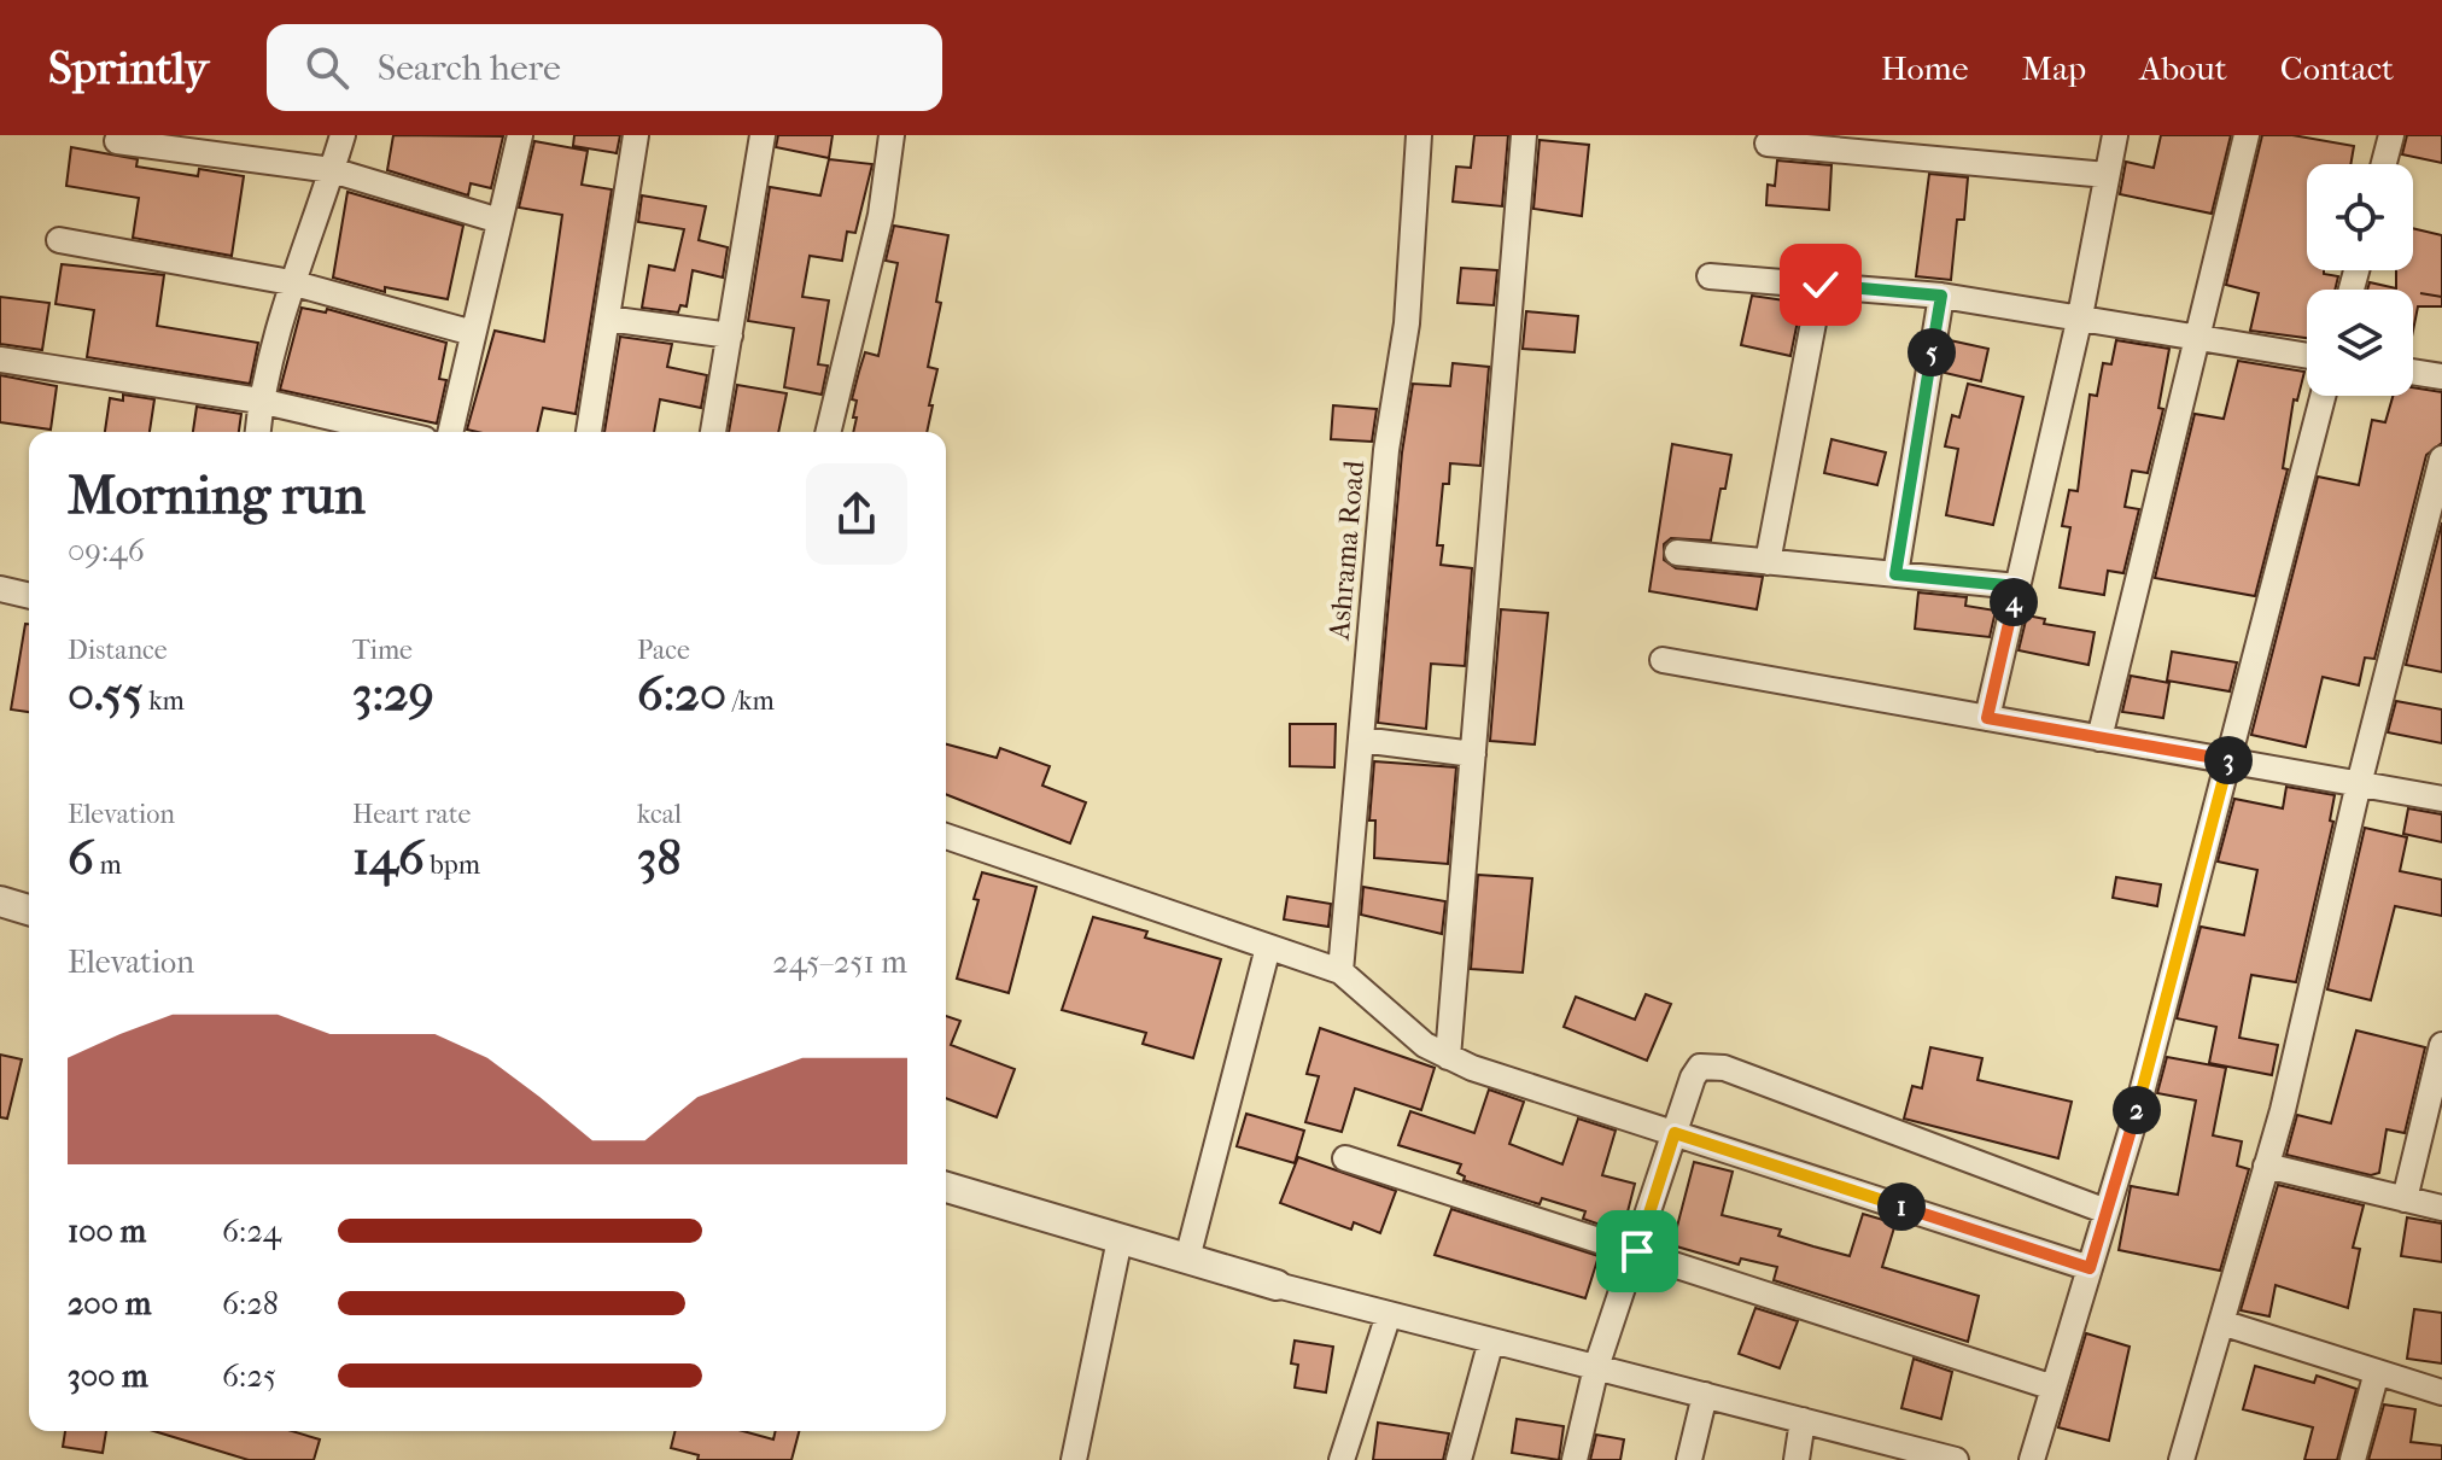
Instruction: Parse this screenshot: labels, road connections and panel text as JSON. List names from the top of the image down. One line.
{"streets":{"street":["Ashrama Road"]},"page":{"header":"Sprintly","search":"Search here","nav":["Home","Map","About","Contact"],"pins":["5","4","3","2","1"],"heading":["Morning run","09:46"],"stats":[["Distance","0.55 km"],["Time","3:29"],["Pace","6:20 /km"],["Elevation","6 m"],["Heart rate","146 bpm"],["kcal","38"]],"chart":["Elevation","245–251 m"],"list":[{"name":"100 m","note":"6:24"},{"name":"200 m","note":"6:28"},{"name":"300 m","note":"6:25"}]}}
